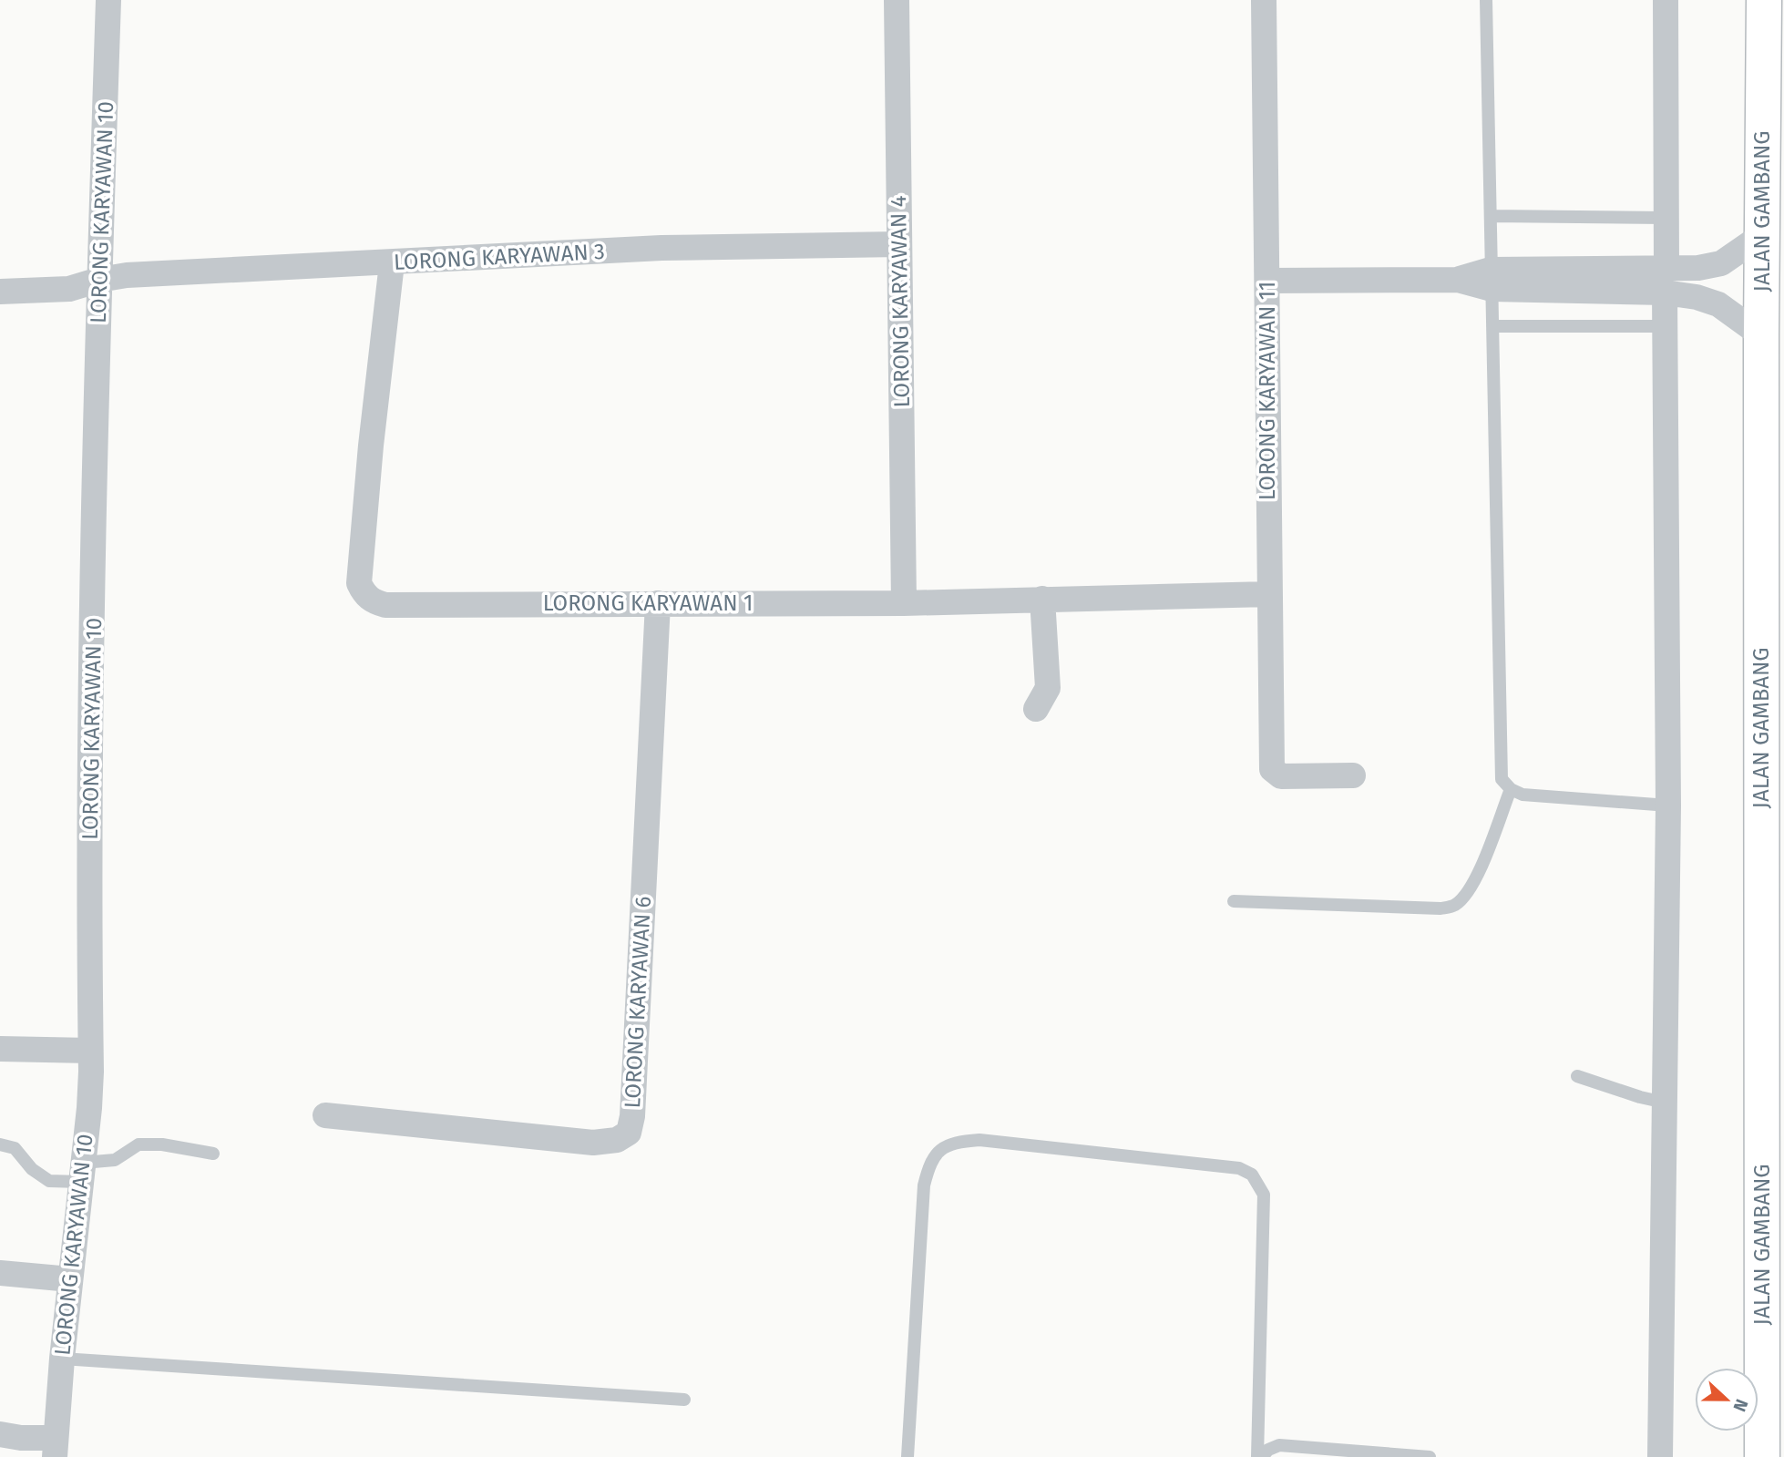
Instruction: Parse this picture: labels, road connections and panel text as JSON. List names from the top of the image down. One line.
{"streets":{"highway":["JALAN GAMBANG"],"street":["LORONG KARYAWAN 10","LORONG KARYAWAN 3","LORONG KARYAWAN 4","LORONG KARYAWAN 11","LORONG KARYAWAN 1","LORONG KARYAWAN 6"]},"crossings":[["LORONG KARYAWAN 10","LORONG KARYAWAN 3"],["LORONG KARYAWAN 3","LORONG KARYAWAN 4"],["LORONG KARYAWAN 3","LORONG KARYAWAN 1"],["LORONG KARYAWAN 4","LORONG KARYAWAN 1"],["LORONG KARYAWAN 11","LORONG KARYAWAN 1"],["LORONG KARYAWAN 1","LORONG KARYAWAN 6"]],"north":"right"}
